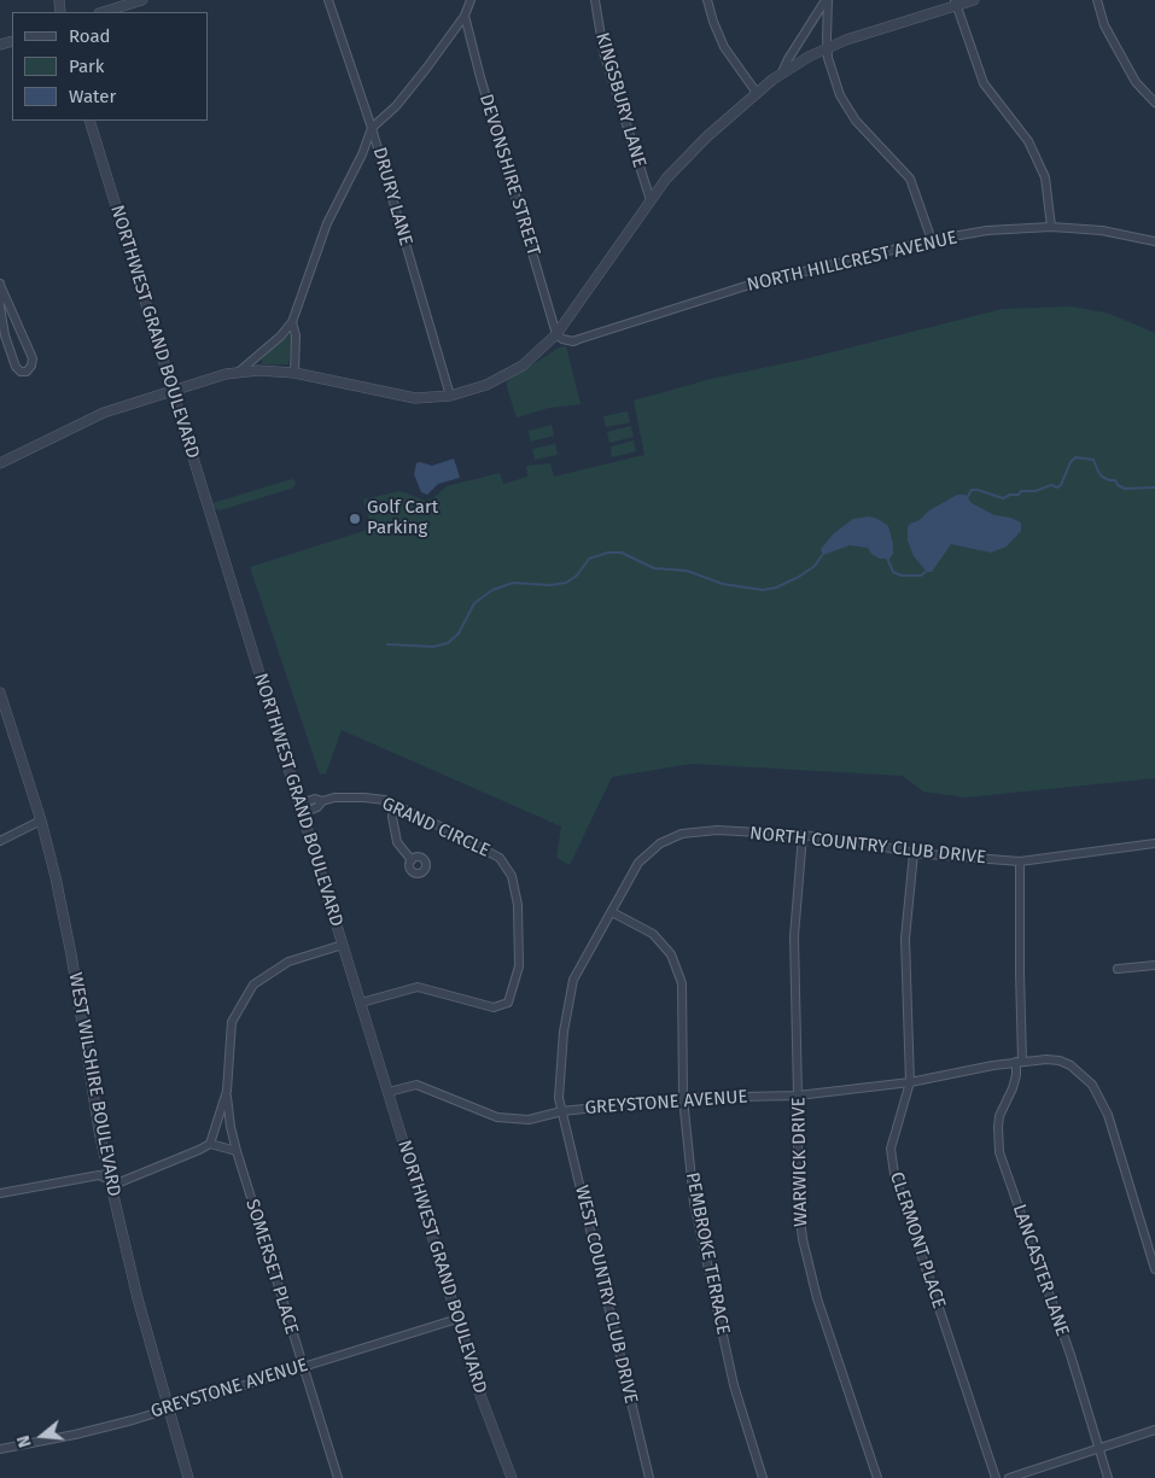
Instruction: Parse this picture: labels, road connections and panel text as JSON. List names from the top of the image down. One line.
{"streets":{"street":["KINGSBURY LANE","DEVONSHIRE STREET","DRURY LANE","NORTH HILLCREST AVENUE","NORTHWEST GRAND BOULEVARD","GRAND CIRCLE","NORTH COUNTRY CLUB DRIVE","WEST WILSHIRE BOULEVARD","GREYSTONE AVENUE","WARWICK DRIVE","CLERMONT PLACE","PEMBROKE TERRACE","SOMERSET PLACE","LANCASTER LANE","WEST COUNTRY CLUB DRIVE"]},"crossings":[["DEVONSHIRE STREET","NORTH HILLCREST AVENUE"],["NORTHWEST GRAND BOULEVARD","GRAND CIRCLE"],["NORTHWEST GRAND BOULEVARD","GREYSTONE AVENUE"],["NORTH COUNTRY CLUB DRIVE","GREYSTONE AVENUE"],["NORTH COUNTRY CLUB DRIVE","WARWICK DRIVE"],["NORTH COUNTRY CLUB DRIVE","CLERMONT PLACE"],["NORTH COUNTRY CLUB DRIVE","PEMBROKE TERRACE"],["NORTH COUNTRY CLUB DRIVE","LANCASTER LANE"],["NORTH COUNTRY CLUB DRIVE","WEST COUNTRY CLUB DRIVE"],["WEST WILSHIRE BOULEVARD","GREYSTONE AVENUE"],["GREYSTONE AVENUE","WARWICK DRIVE"],["GREYSTONE AVENUE","CLERMONT PLACE"],["GREYSTONE AVENUE","PEMBROKE TERRACE"],["GREYSTONE AVENUE","SOMERSET PLACE"],["GREYSTONE AVENUE","LANCASTER LANE"],["GREYSTONE AVENUE","WEST COUNTRY CLUB DRIVE"]],"places":["Golf Cart Parking"],"legend":["Road","Park","Water"],"north":"left"}
